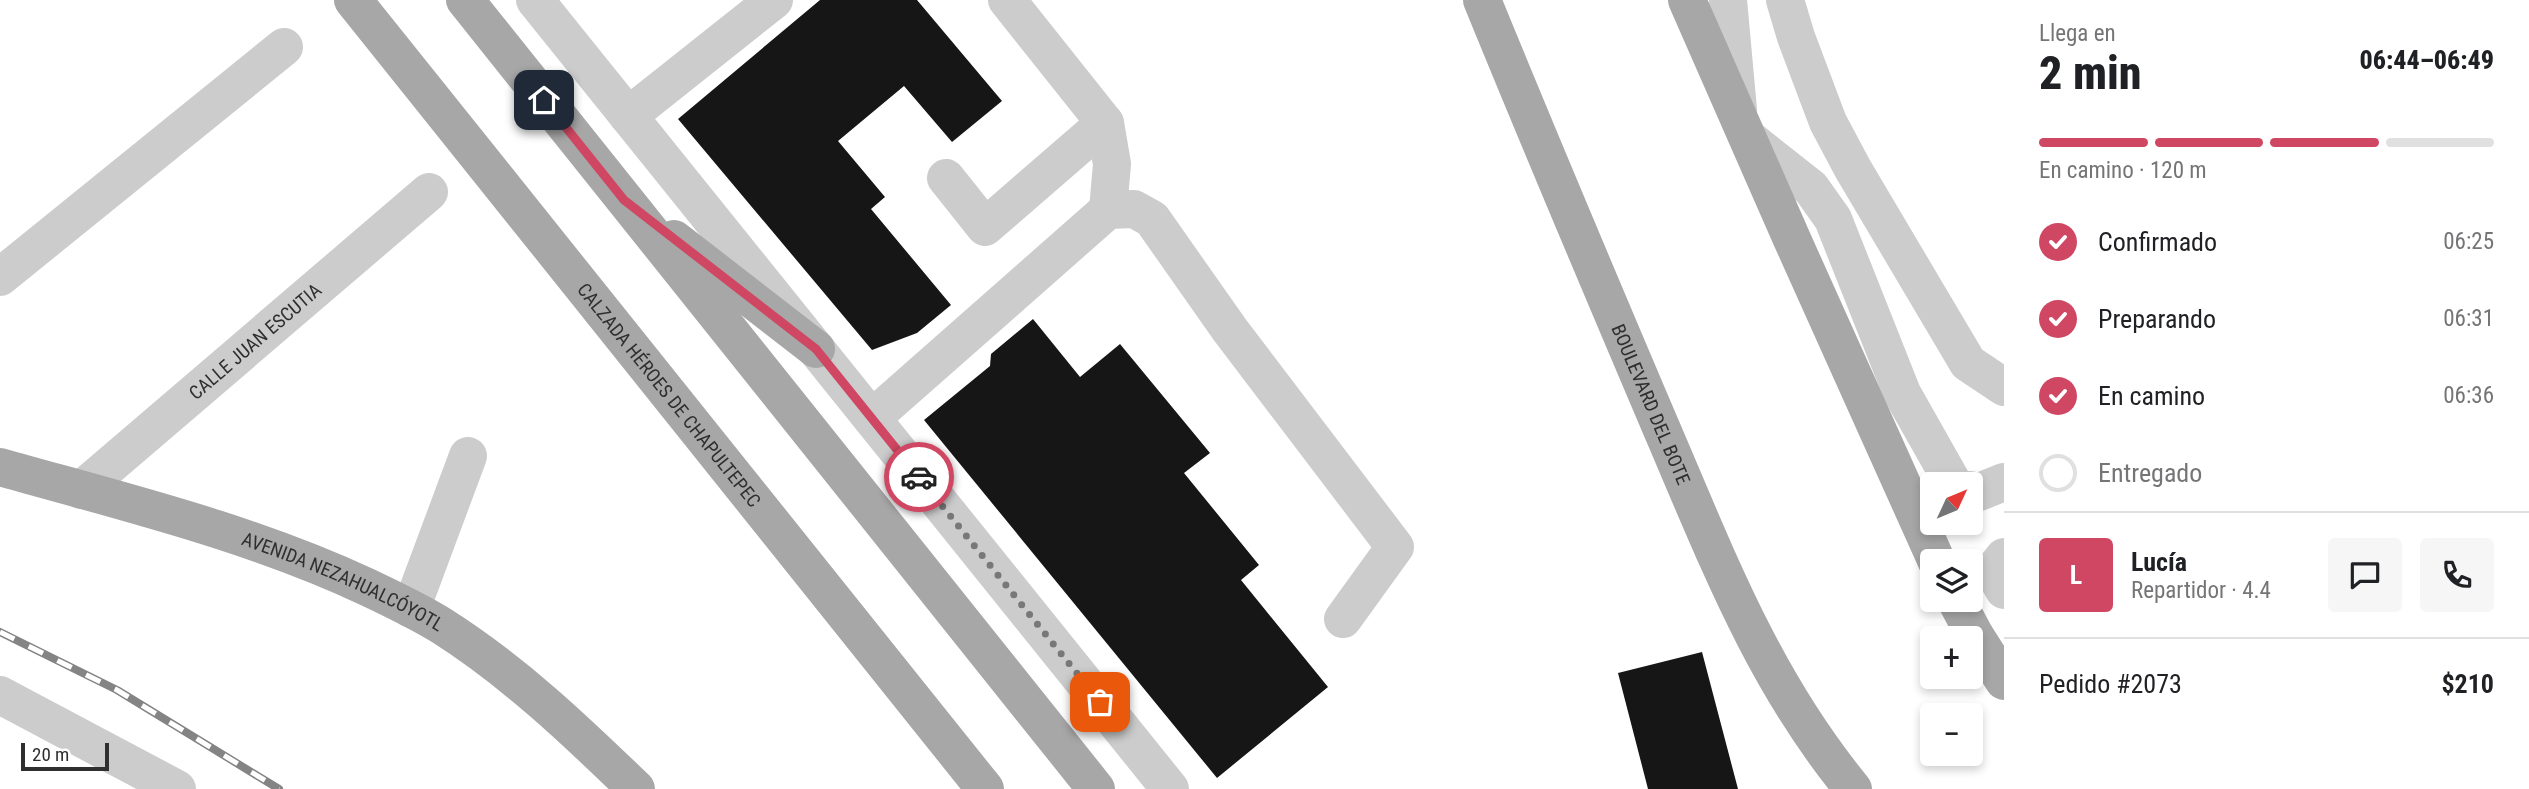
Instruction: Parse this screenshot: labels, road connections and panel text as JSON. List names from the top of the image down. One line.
{"streets":{"main road":["CALZADA HÉROES DE CHAPULTEPEC","BOULEVARD DEL BOTE","AVENIDA NEZAHUALCÓYOTL"],"street":["CALLE JUAN ESCUTIA"]},"crossings":[["CALLE JUAN ESCUTIA","AVENIDA NEZAHUALCÓYOTL"]],"scale_bar":"20 m","north":"top right","page":{"heading":["2 min","Llega en","06:44–06:49"],"panel":["Lucía","Repartidor · 4.4","Pedido #2073","$210"],"bar":"En camino · 120 m","list":[["Confirmado","06:25"],["Preparando","06:31"],["En camino","06:36"],"Entregado"],"map_buttons":["+","−"],"round":"L","scale":"20 m"}}
